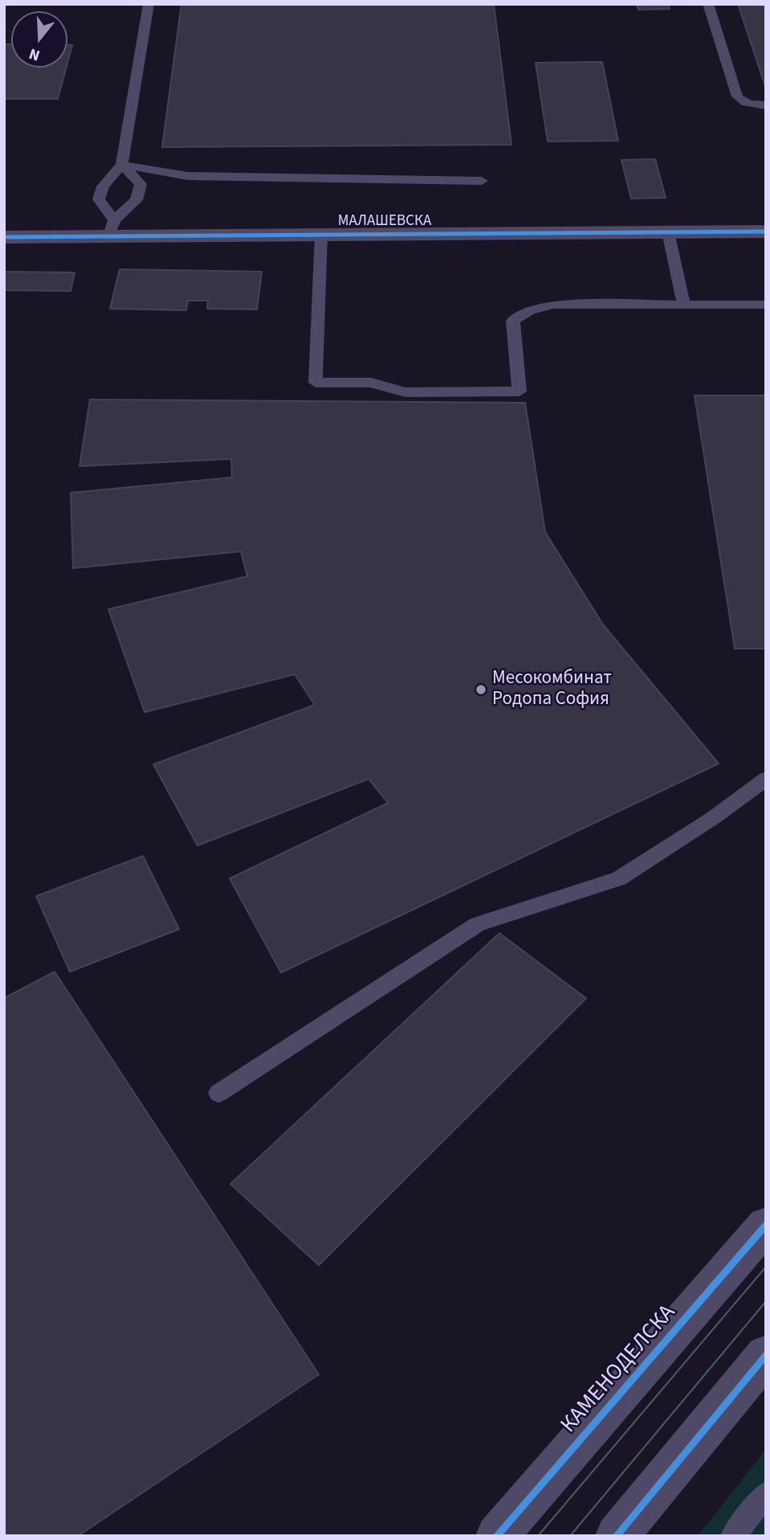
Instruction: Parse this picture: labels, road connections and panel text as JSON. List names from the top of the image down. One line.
{"streets":{"street":["МАЛАШЕВСКА","КАМЕНОДЕЛСКА"]},"places":["Месокомбинат Родопа София"],"north":"bottom"}
